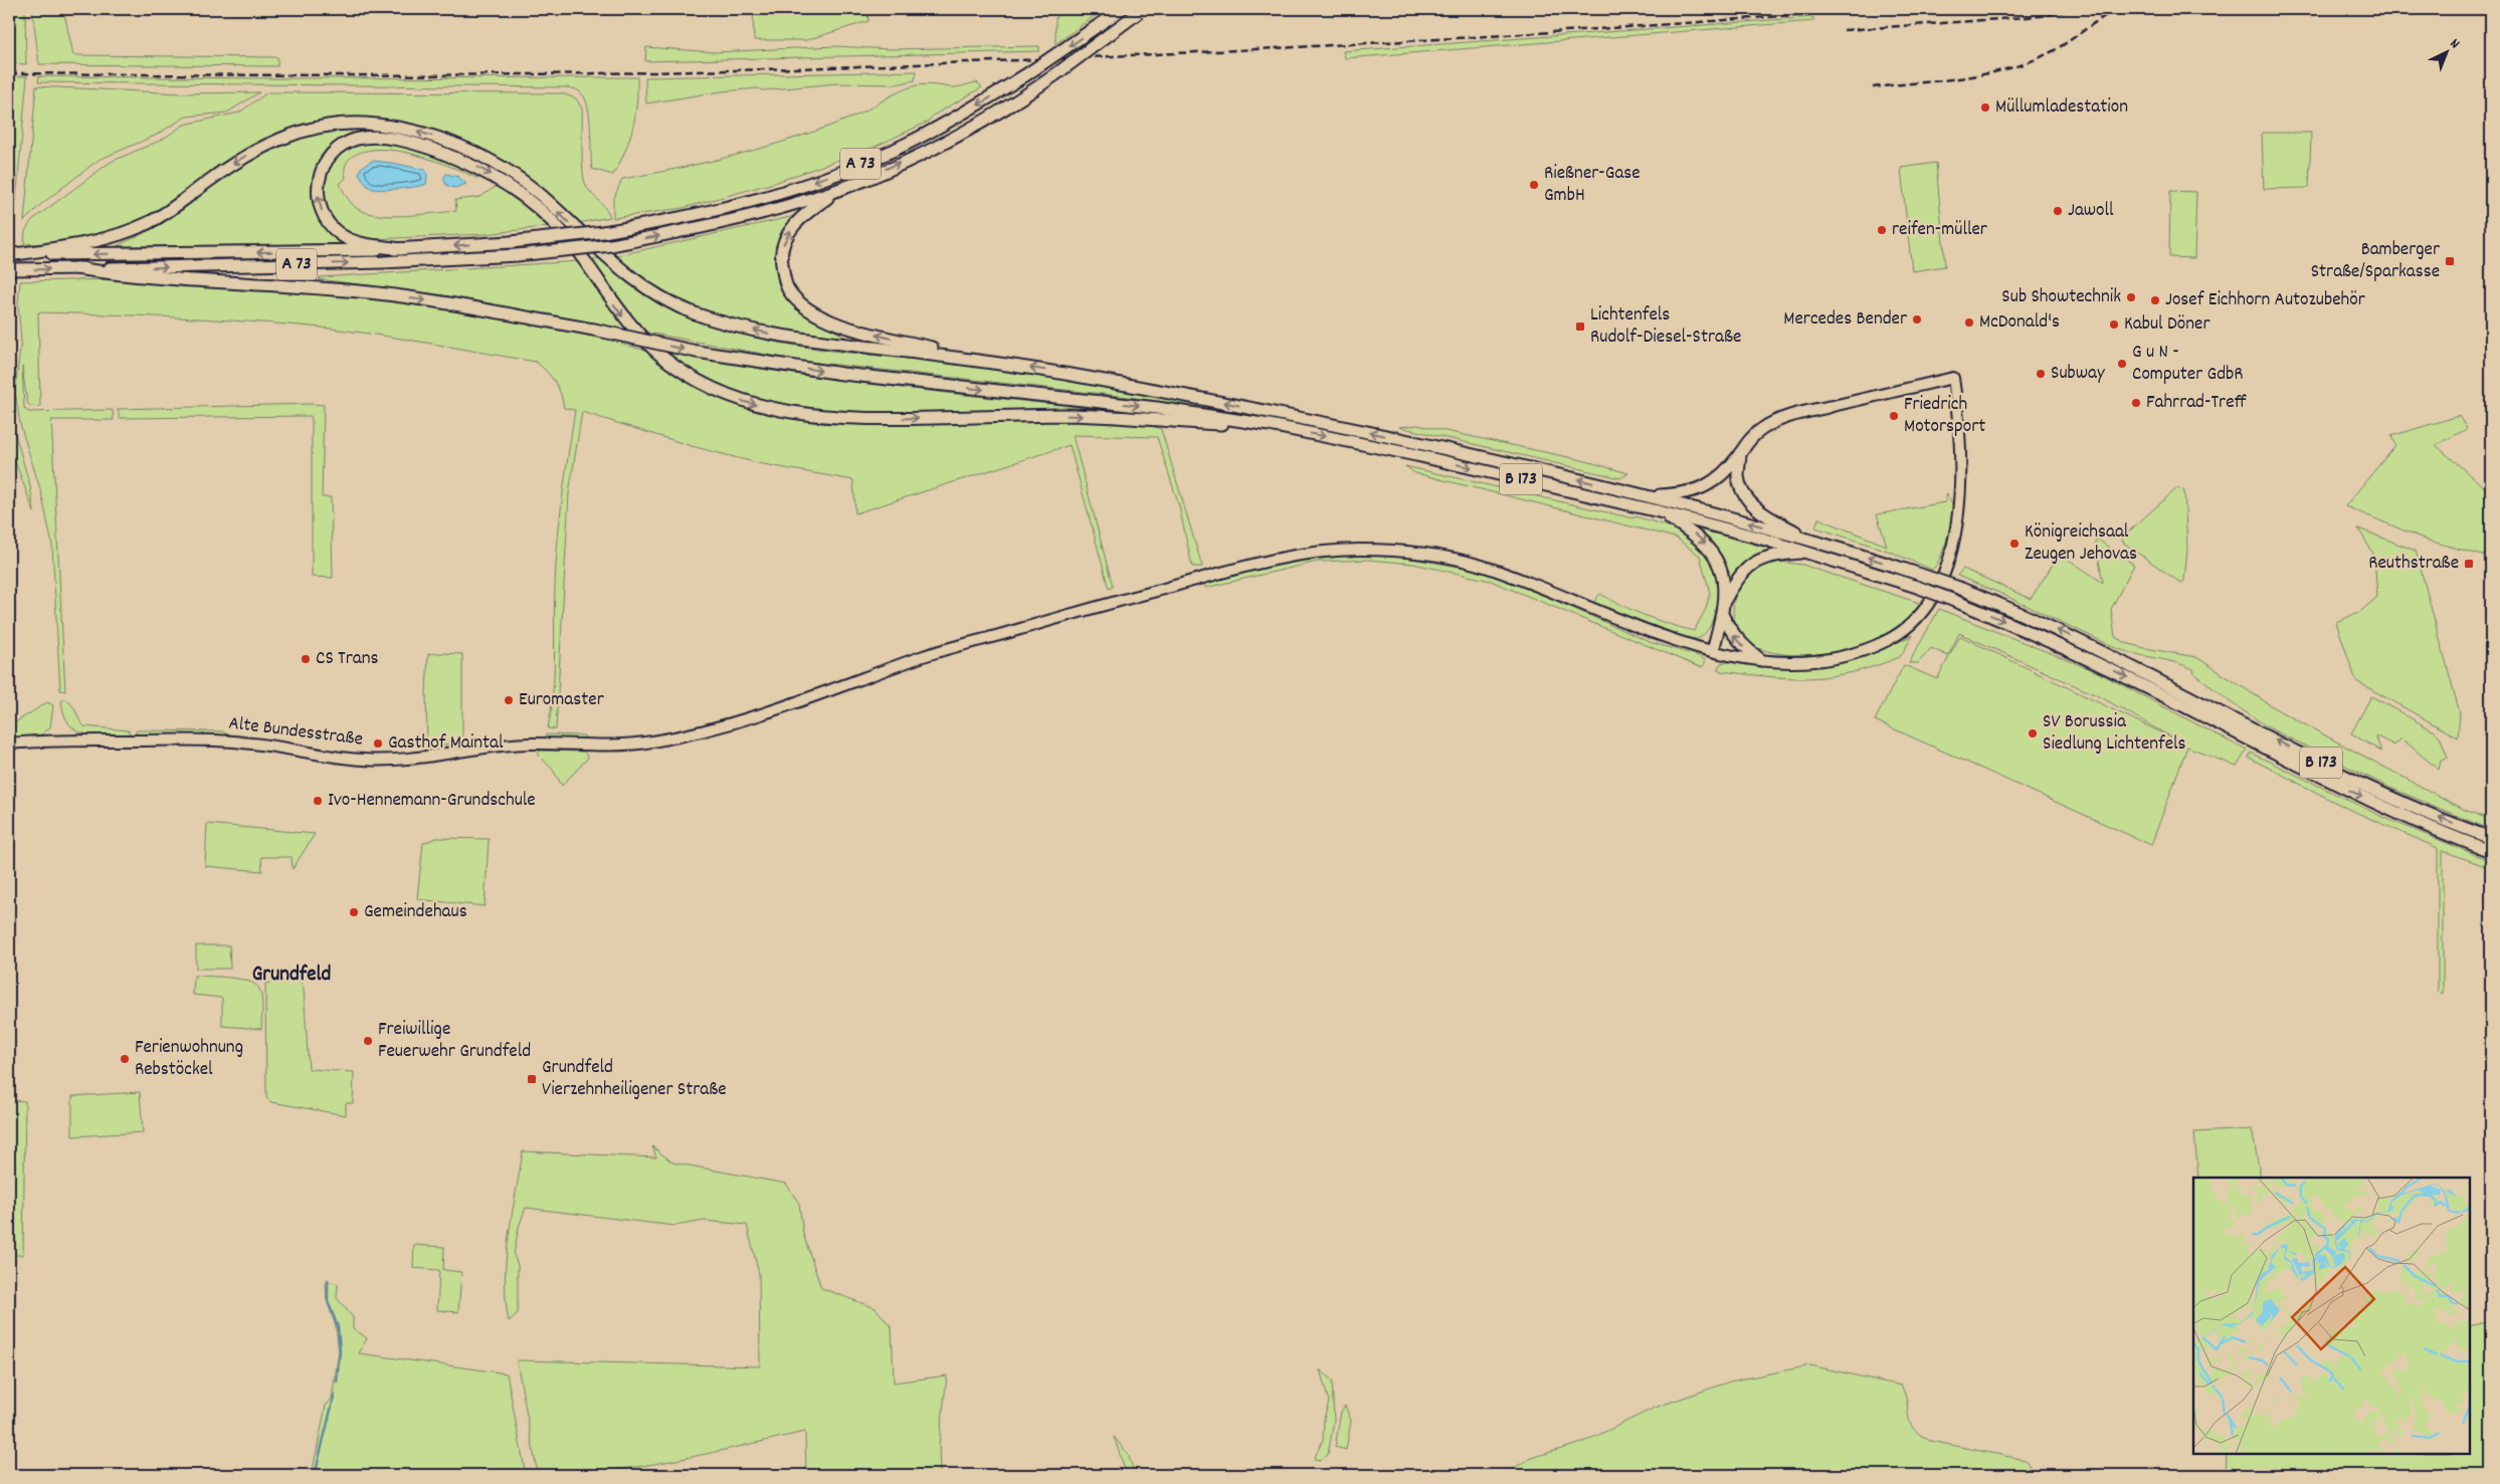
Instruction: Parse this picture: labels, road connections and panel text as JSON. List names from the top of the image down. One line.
{"streets":{"highway":["A 73","B 173"],"main road":["Alte Bundesstraße"]},"districts":["Grundfeld"],"places":{"other":["Müllumladestation","Rießner-Gase GmbH","Jawoll","reifen-müller","Sub Showtechnik","Josef Eichhorn Autozubehör","Mercedes Bender","McDonald's","Kabul Döner","G u N - Computer GdbR","Subway","Fahrrad-Treff","Friedrich Motorsport","Königreichsaal Zeugen Jehovas","CS Trans","Euromaster","SV Borussia Siedlung Lichtenfels","Gasthof Maintal","Ivo-Hennemann-Grundschule","Gemeindehaus","Freiwillige Feuerwehr Grundfeld","Ferienwohnung Rebstöckel"],"transit":["Bamberger Straße/Sparkasse","Lichtenfels Rudolf-Diesel-Straße","Reuthstraße","Grundfeld Vierzehnheiligener Straße"]},"north":"top right"}
